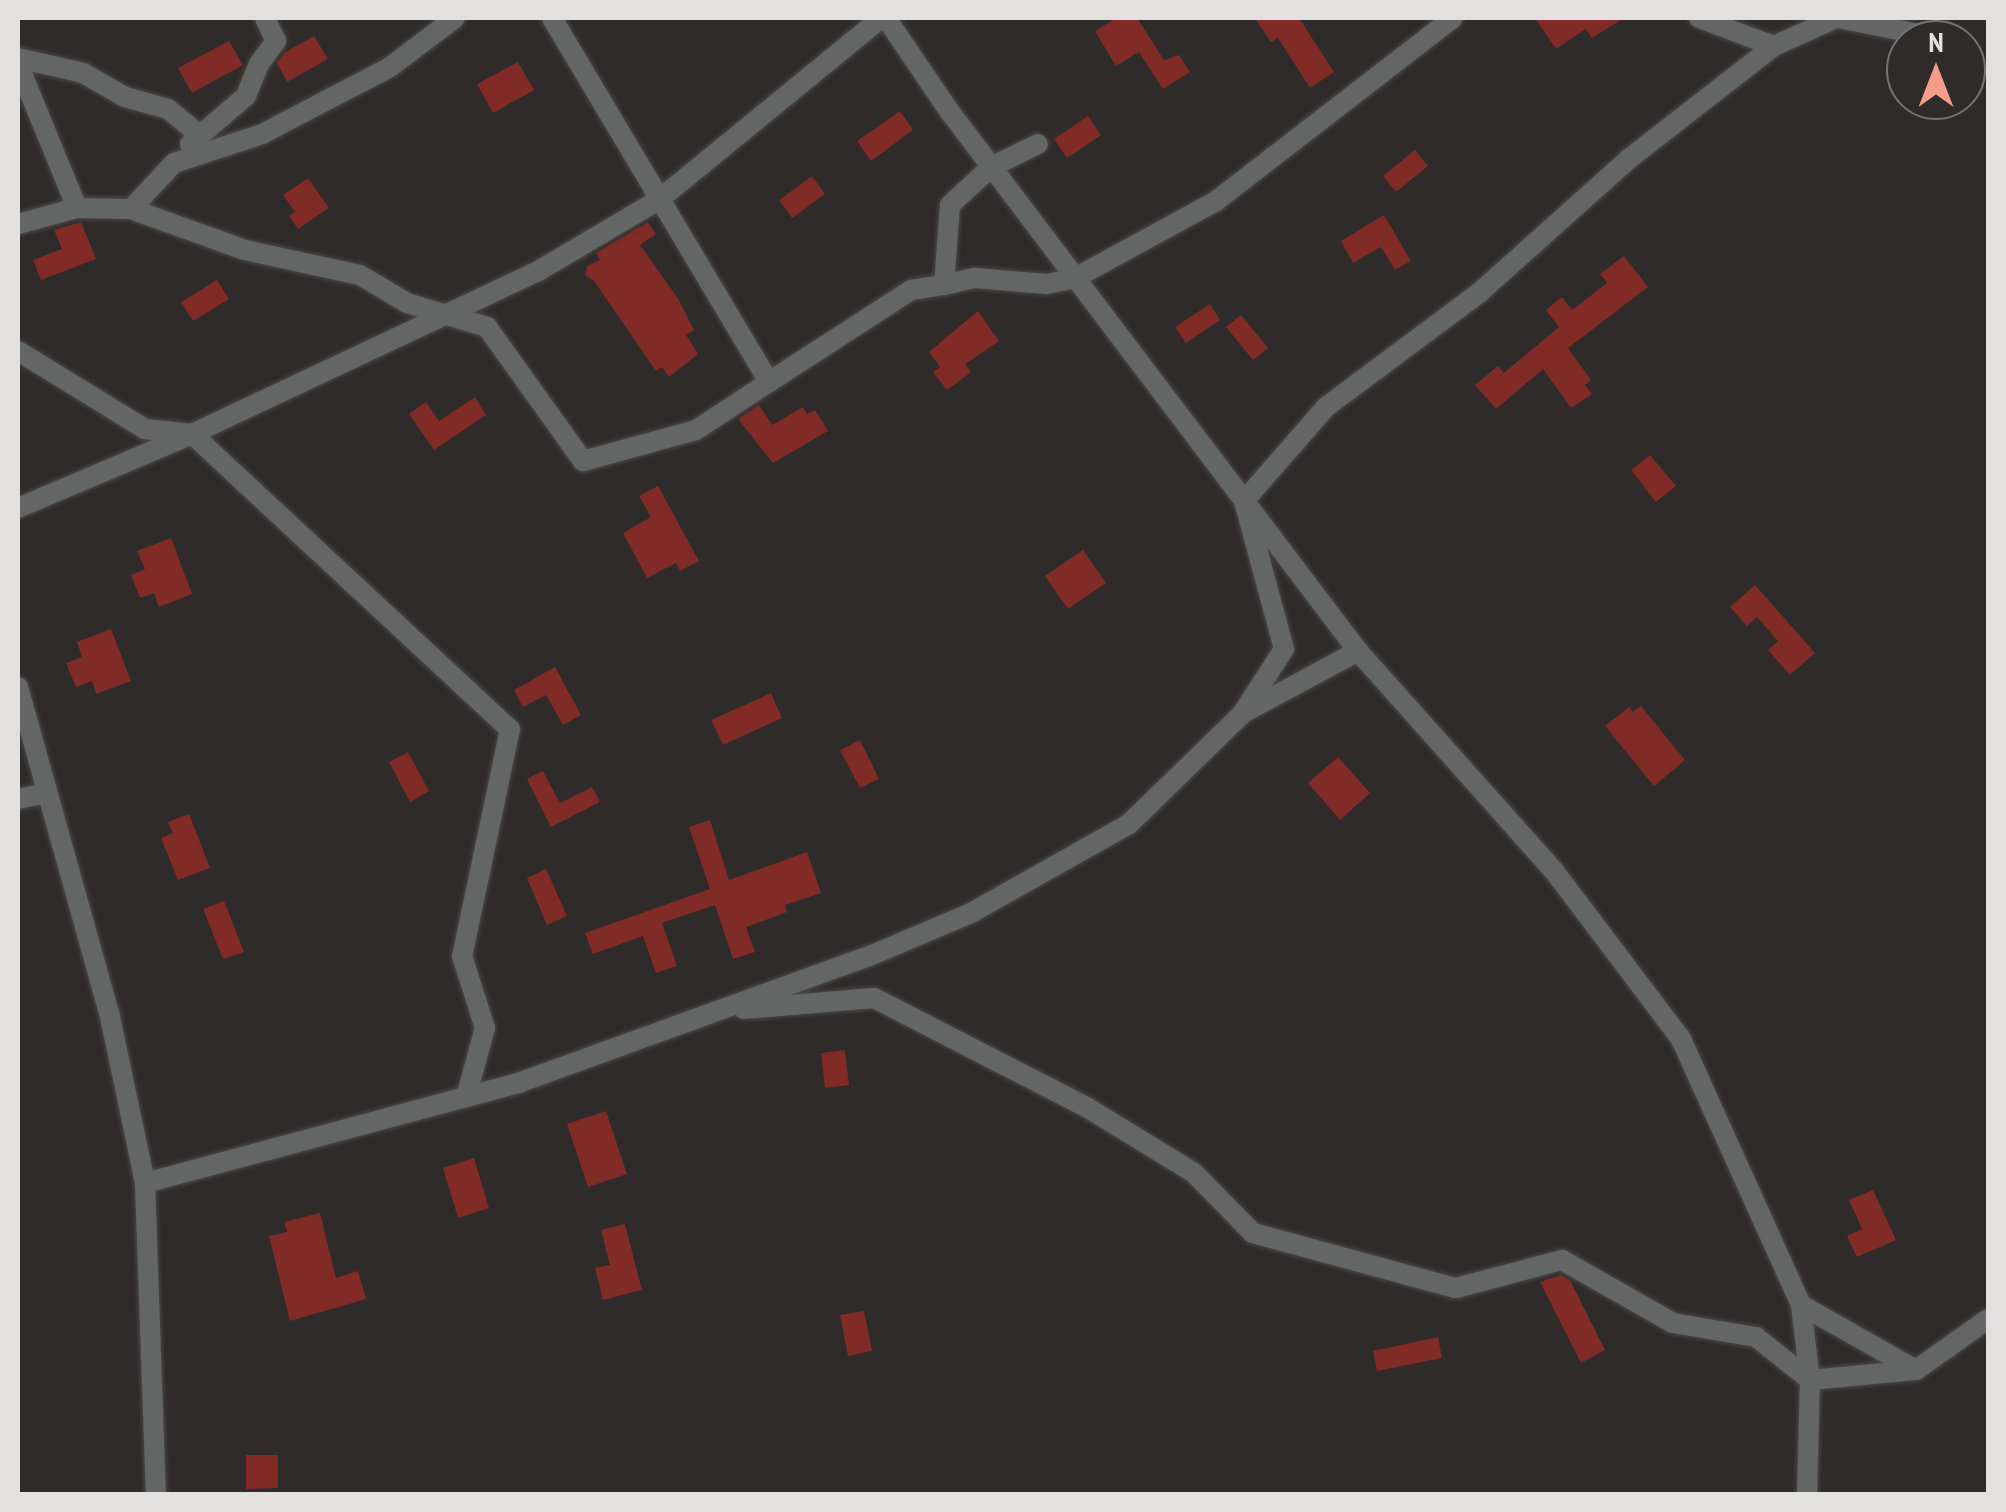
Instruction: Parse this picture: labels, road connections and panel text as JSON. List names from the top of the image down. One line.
{"north":"top"}
